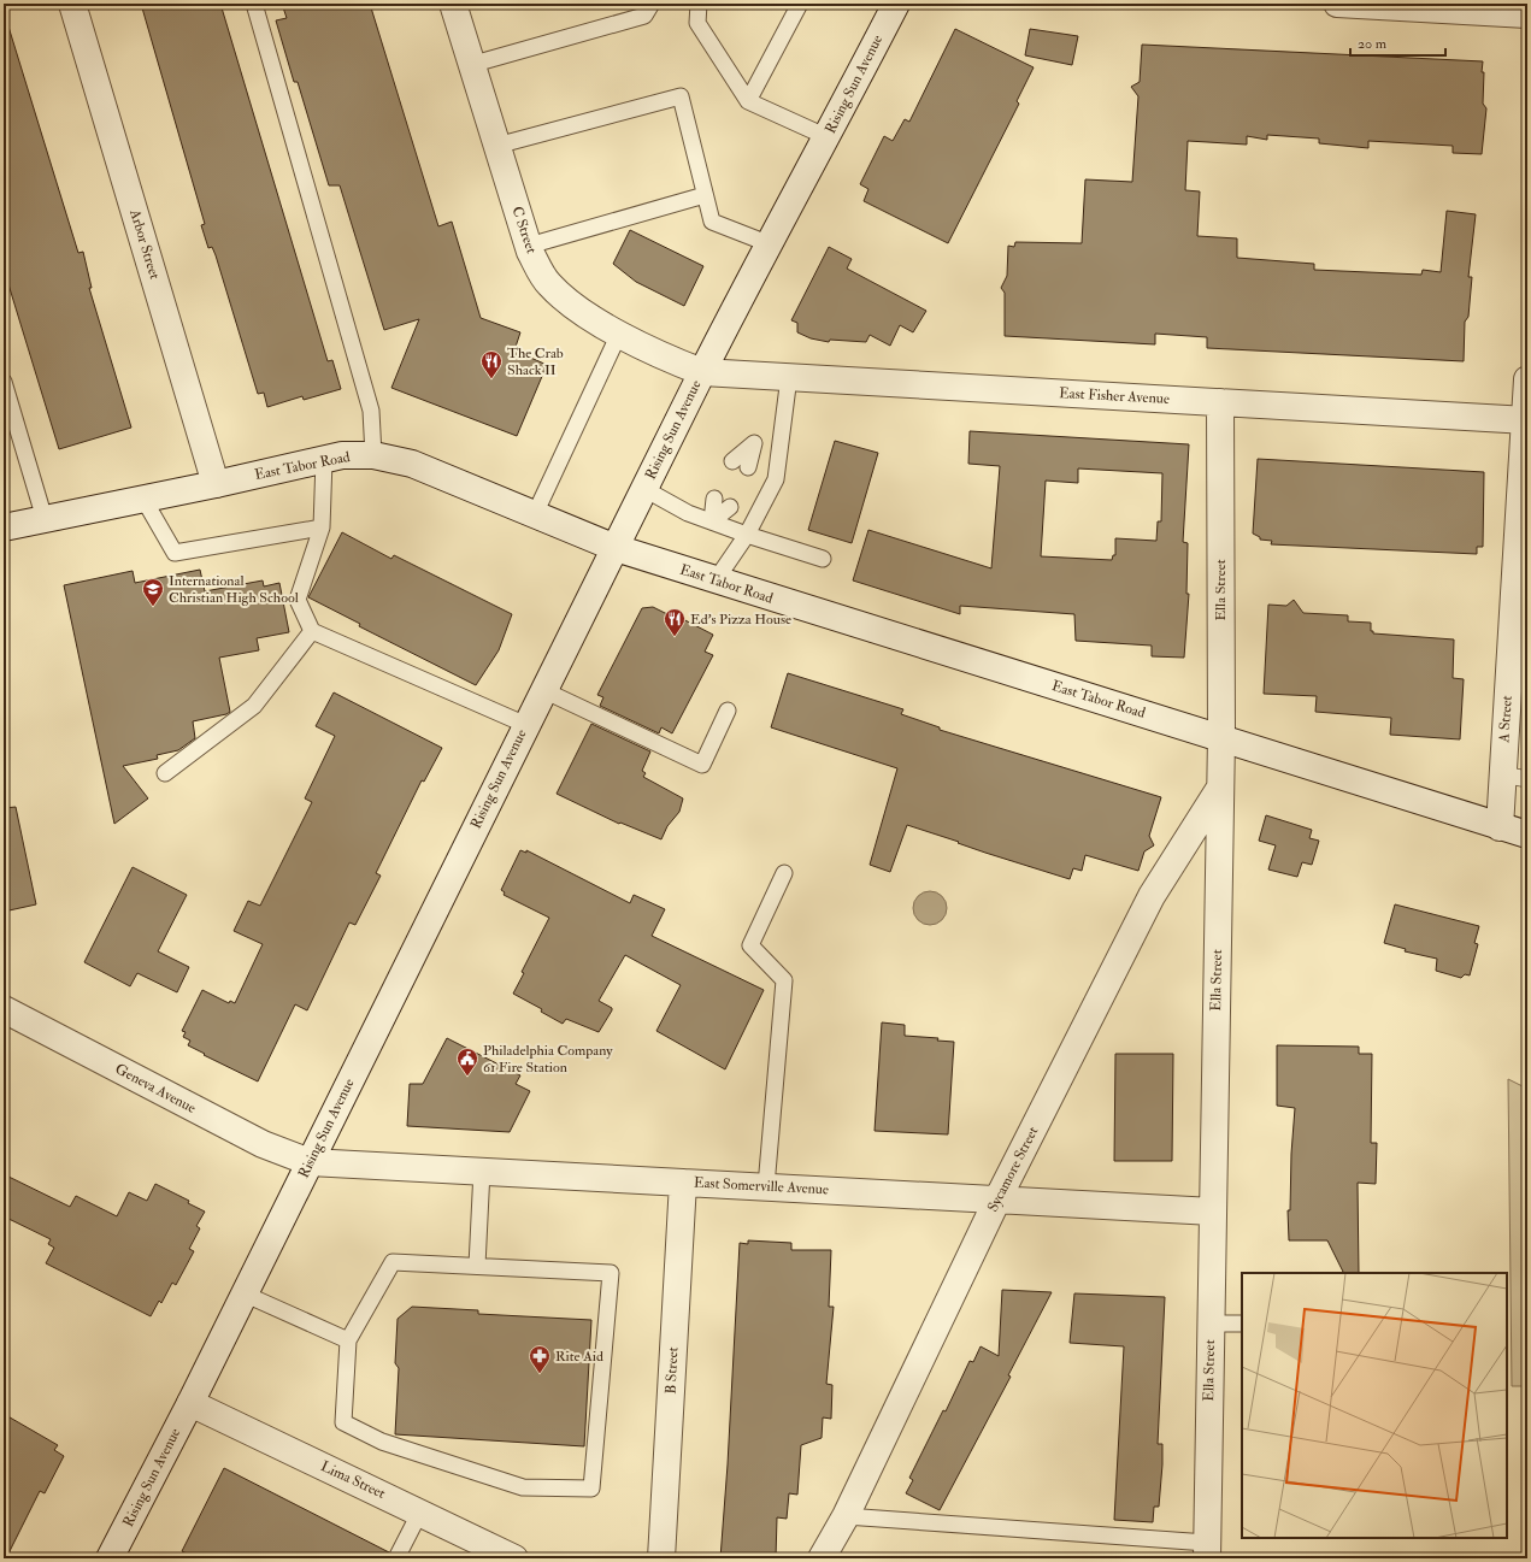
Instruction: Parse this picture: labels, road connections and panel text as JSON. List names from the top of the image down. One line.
{"streets":{"street":["Rising Sun Avenue","C Street","Arbor Street","East Fisher Avenue","East Tabor Road","Ella Street","A Street","Geneva Avenue","Sycamore Street","East Somerville Avenue","B Street","Lima Street"]},"crossings":[["Rising Sun Avenue","C Street"],["Rising Sun Avenue","East Fisher Avenue"],["Rising Sun Avenue","East Tabor Road"],["Rising Sun Avenue","Geneva Avenue"],["Rising Sun Avenue","East Somerville Avenue"],["Rising Sun Avenue","Lima Street"],["C Street","East Fisher Avenue"],["Arbor Street","East Tabor Road"],["East Fisher Avenue","Ella Street"],["East Fisher Avenue","A Street"],["East Tabor Road","Ella Street"],["East Tabor Road","A Street"],["Ella Street","Sycamore Street"],["Ella Street","East Somerville Avenue"],["Geneva Avenue","East Somerville Avenue"],["Sycamore Street","East Somerville Avenue"],["East Somerville Avenue","B Street"]],"places":{"restaurant":["The Crab Shack II","Ed's Pizza House"],"school or university":["International Christian High School"],"public building":["Philadelphia Company 61 Fire Station"],"pharmacy":["Rite Aid"]},"scale_bar":"20 m"}
